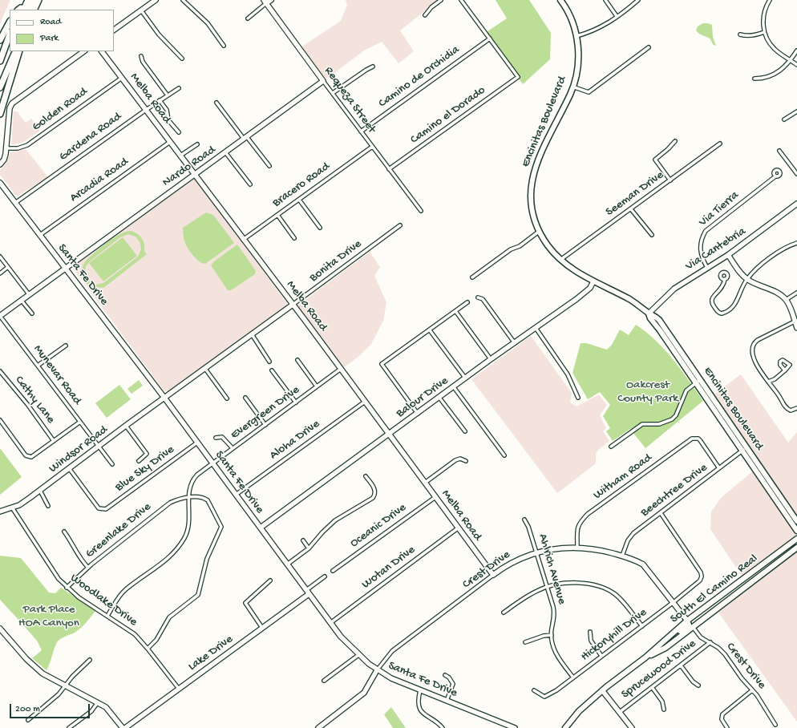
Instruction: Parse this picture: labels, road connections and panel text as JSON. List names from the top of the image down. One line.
{"streets":{"main road":["Encinitas Boulevard","South El Camino Real"],"street":["Camino de Orchidia","Melba Road","Requeza Street","Golden Road","Camino el Dorado","Gardena Road","Nardo Road","Arcadia Road","Bracero Road","Seeman Drive","Via Tierra","Via Cantebria","Bonita Drive","Santa Fe Drive","Munevar Road","Balour Drive","Cathy Lane","Evergreen Drive","Aloha Drive","Windsor Road","Blue Sky Drive","Witham Road","Beechtree Drive","Oceanic Drive","Greenlake Drive","Wotan Drive","Ahlrich Avenue","Crest Drive","Woodlake Drive","Hickoryhill Drive","Lake Drive","Sprucewood Drive"]},"crossings":[["Camino de Orchidia","Requeza Street"],["Camino de Orchidia","Camino el Dorado"],["Melba Road","Golden Road"],["Melba Road","Gardena Road"],["Melba Road","Nardo Road"],["Melba Road","Arcadia Road"],["Melba Road","Bracero Road"],["Melba Road","Bonita Drive"],["Melba Road","Balour Drive"],["Melba Road","Evergreen Drive"],["Melba Road","Aloha Drive"],["Melba Road","Oceanic Drive"],["Melba Road","Wotan Drive"],["Melba Road","Crest Drive"],["Requeza Street","Camino el Dorado"],["Requeza Street","Nardo Road"],["Requeza Street","Bracero Road"],["Encinitas Boulevard","Seeman Drive"],["Encinitas Boulevard","Via Cantebria"],["Encinitas Boulevard","Balour Drive"],["Encinitas Boulevard","Beechtree Drive"],["Gardena Road","Santa Fe Drive"],["Nardo Road","Santa Fe Drive"],["Nardo Road","Munevar Road"],["Arcadia Road","Santa Fe Drive"],["Via Tierra","Via Cantebria"],["Bonita Drive","Santa Fe Drive"],["Bonita Drive","Windsor Road"],["Santa Fe Drive","Balour Drive"],["Santa Fe Drive","Evergreen Drive"],["Santa Fe Drive","Aloha Drive"],["Santa Fe Drive","Windsor Road"],["Santa Fe Drive","Blue Sky Drive"],["Santa Fe Drive","Wotan Drive"],["Santa Fe Drive","Crest Drive"],["Santa Fe Drive","Lake Drive"],["Munevar Road","Windsor Road"],["Evergreen Drive","Greenlake Drive"],["Evergreen Drive","Woodlake Drive"],["Windsor Road","Blue Sky Drive"],["Windsor Road","Woodlake Drive"],["Witham Road","Beechtree Drive"],["Witham Road","Crest Drive"],["Beechtree Drive","Crest Drive"],["Beechtree Drive","Hickoryhill Drive"],["Greenlake Drive","Woodlake Drive"],["Ahlrich Avenue","Crest Drive"],["Ahlrich Avenue","Hickoryhill Drive"],["Crest Drive","South El Camino Real"],["Crest Drive","Hickoryhill Drive"],["Crest Drive","Sprucewood Drive"],["Woodlake Drive","Lake Drive"]],"parks":["Oakcrest County Park","Park Place HOA Canyon"],"legend":["Road","Park"],"scale_bar":"200 m"}
